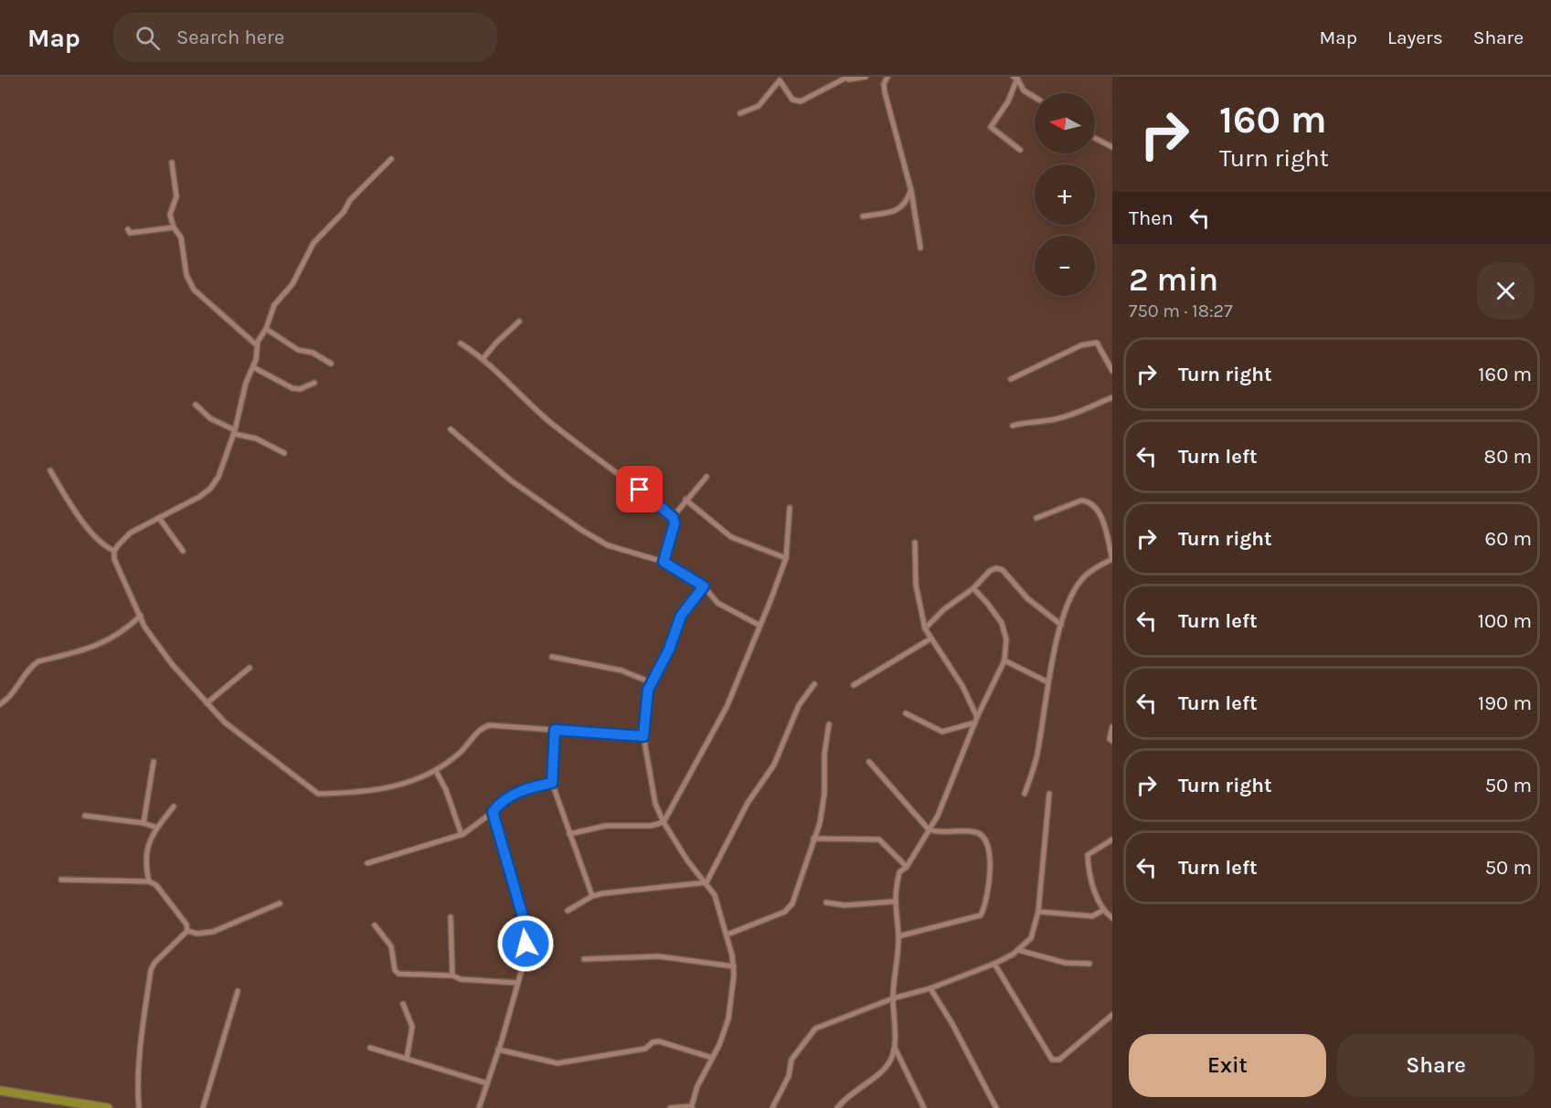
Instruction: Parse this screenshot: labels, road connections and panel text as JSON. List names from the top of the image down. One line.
{"north":"left","page":{"header":"Map","search":"Search here","nav":["Map","Layers","Share"],"turn":["160 m","Turn right"],"map_buttons":["+","−"],"then":"Then","heading":["2 min","750 m · 18:27"],"list":[{"name":"Turn right","value":"160 m"},{"name":"Turn left","value":"80 m"},{"name":"Turn right","value":"60 m"},{"name":"Turn left","value":"100 m"},{"name":"Turn left","value":"190 m"},{"name":"Turn right","value":"50 m"},{"name":"Turn left","value":"50 m"}],"buttons":["Exit","Share"]}}
